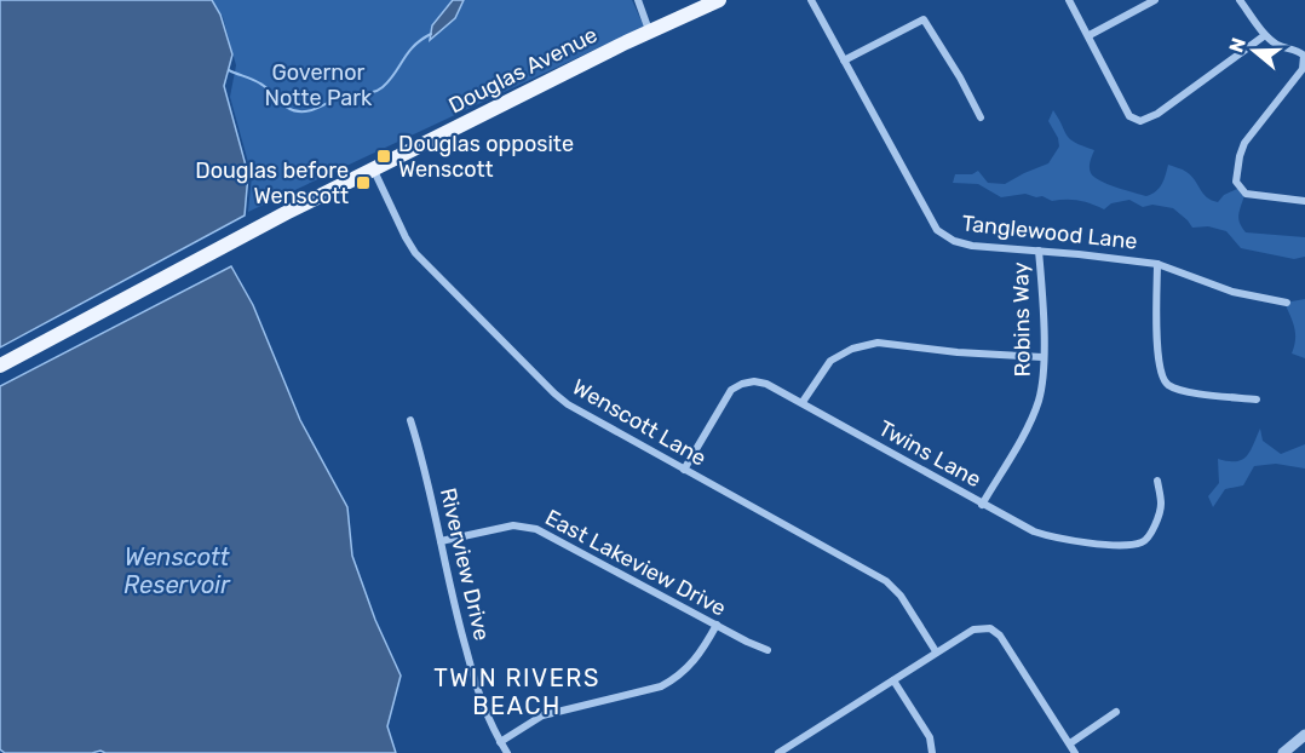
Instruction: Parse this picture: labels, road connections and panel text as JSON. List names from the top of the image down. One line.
{"streets":{"main road":["Douglas Avenue"],"street":["Tanglewood Lane","Robins Way","Wenscott Lane","Twins Lane","East Lakeview Drive","Riverview Drive"]},"crossings":[["Douglas Avenue","Wenscott Lane"],["Tanglewood Lane","Robins Way"],["Robins Way","Twins Lane"],["Wenscott Lane","Twins Lane"],["East Lakeview Drive","Riverview Drive"]],"districts":["TWIN RIVERS BEACH"],"water":["Wenscott Reservoir"],"parks":["Governor Notte Park"],"places":{"transit":["Douglas opposite Wenscott","Douglas before Wenscott"]},"north":"left"}
